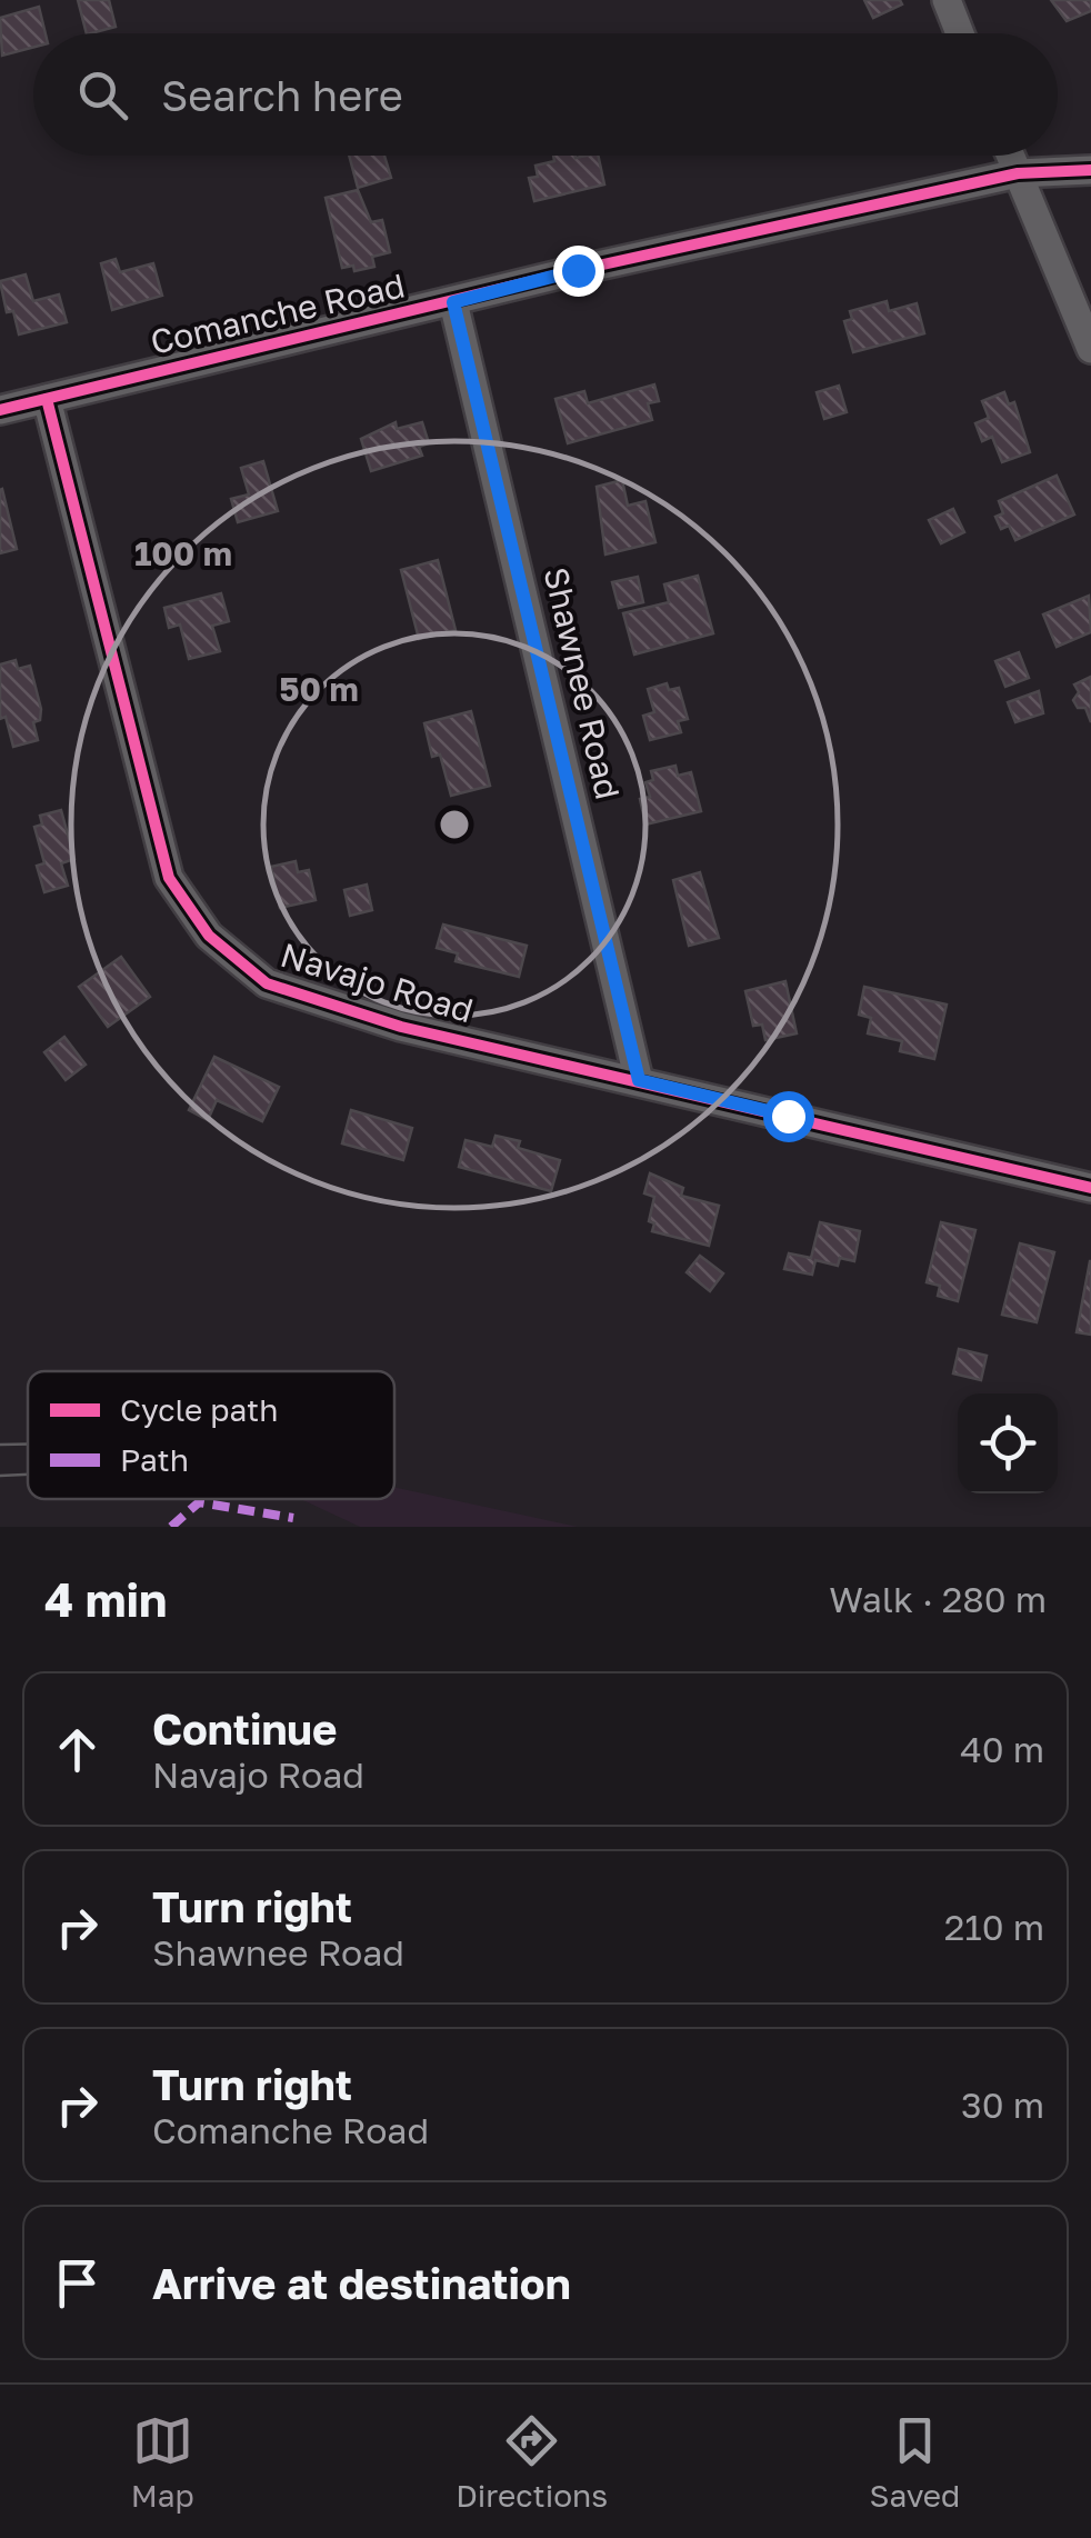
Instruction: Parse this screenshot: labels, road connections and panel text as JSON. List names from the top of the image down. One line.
{"streets":{"street":["Comanche Road","Shawnee Road","Navajo Road"]},"crossings":[["Comanche Road","Shawnee Road"],["Comanche Road","Navajo Road"],["Shawnee Road","Navajo Road"]],"legend":["Cycle path","Path"],"page":{"search":"Search here","heading":["4 min","Walk · 280 m"],"list":[["Continue","Navajo Road","40 m"],["Turn right","Shawnee Road","210 m"],["Turn right","Comanche Road","30 m"],"Arrive at destination"],"nav":["Map","Directions","Saved"]},"rings":["100 m","50 m"]}
